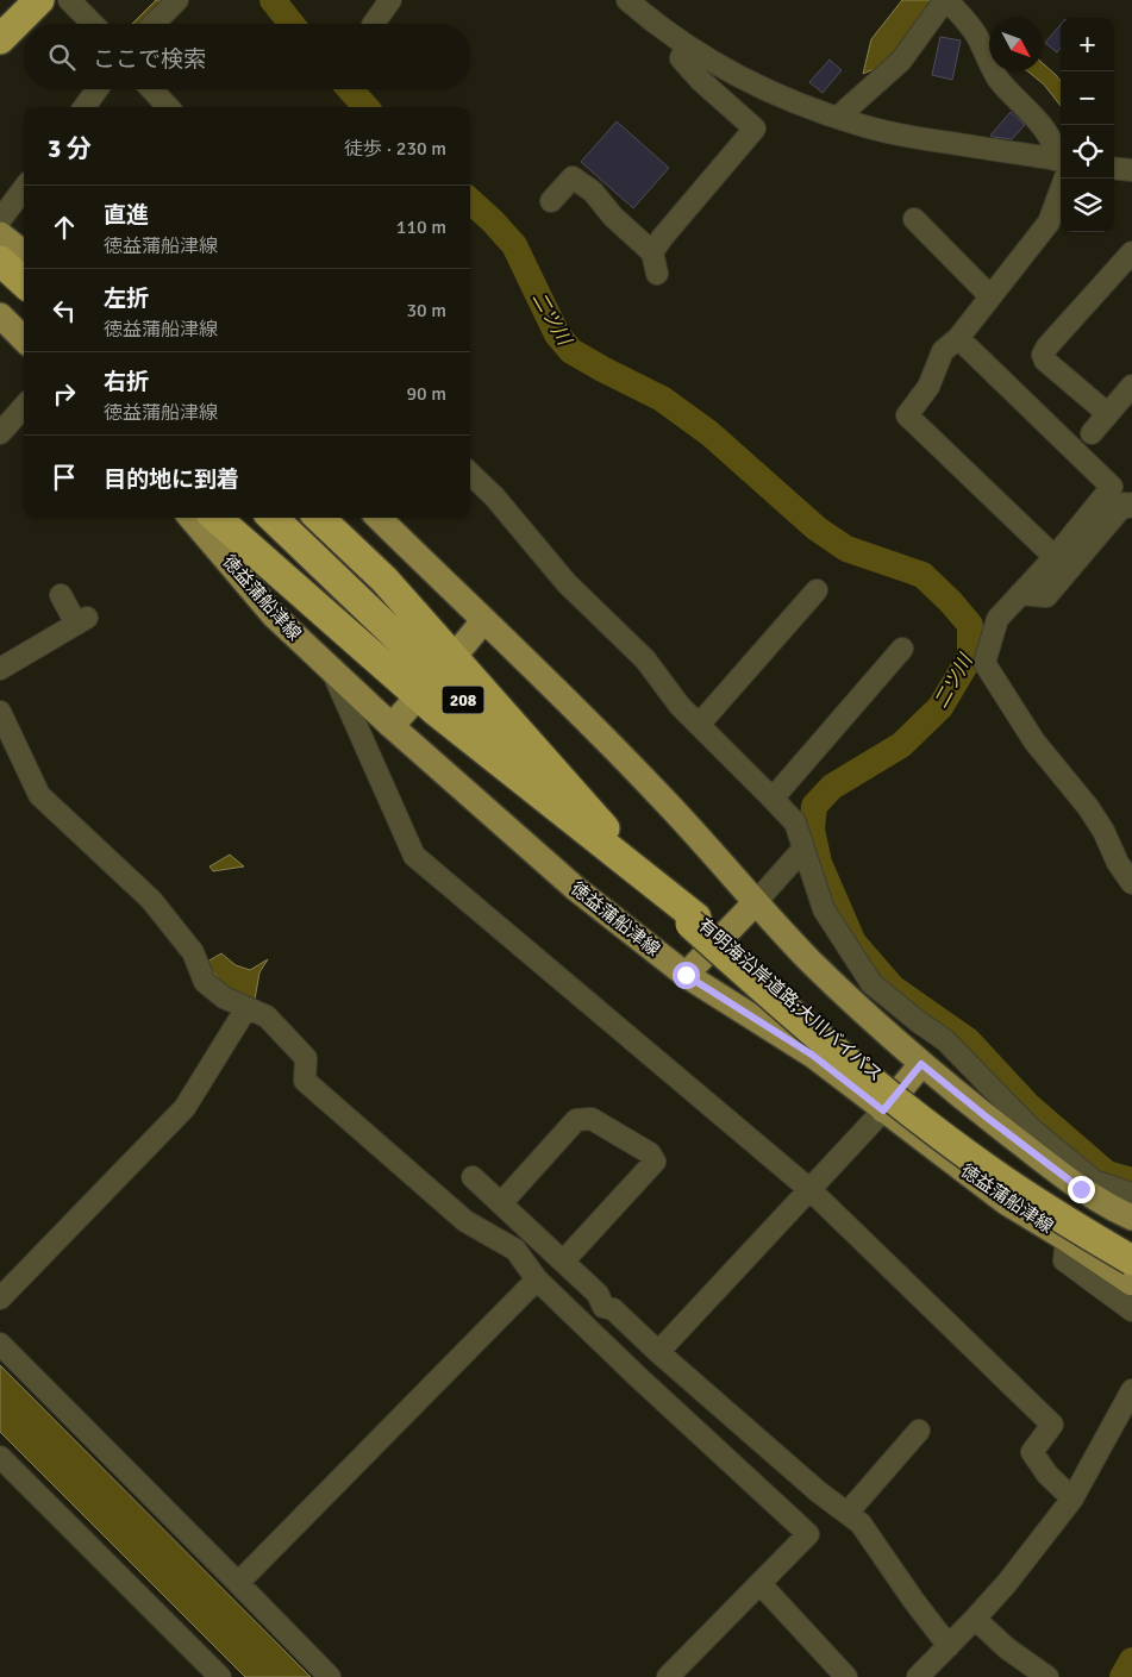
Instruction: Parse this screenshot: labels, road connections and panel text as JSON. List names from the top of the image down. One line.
{"streets":{"highway":["208","有明海沿岸道路;大川バイパス"],"main road":["徳益蒲船津線"]},"water":["二ツ川"],"north":"bottom right","page":{"map_buttons":["+","−"],"search":"ここで検索","heading":["3 分","徒歩 · 230 m"],"list":[["直進","徳益蒲船津線","110 m"],["左折","徳益蒲船津線","30 m"],["右折","徳益蒲船津線","90 m"],"目的地に到着"]}}
